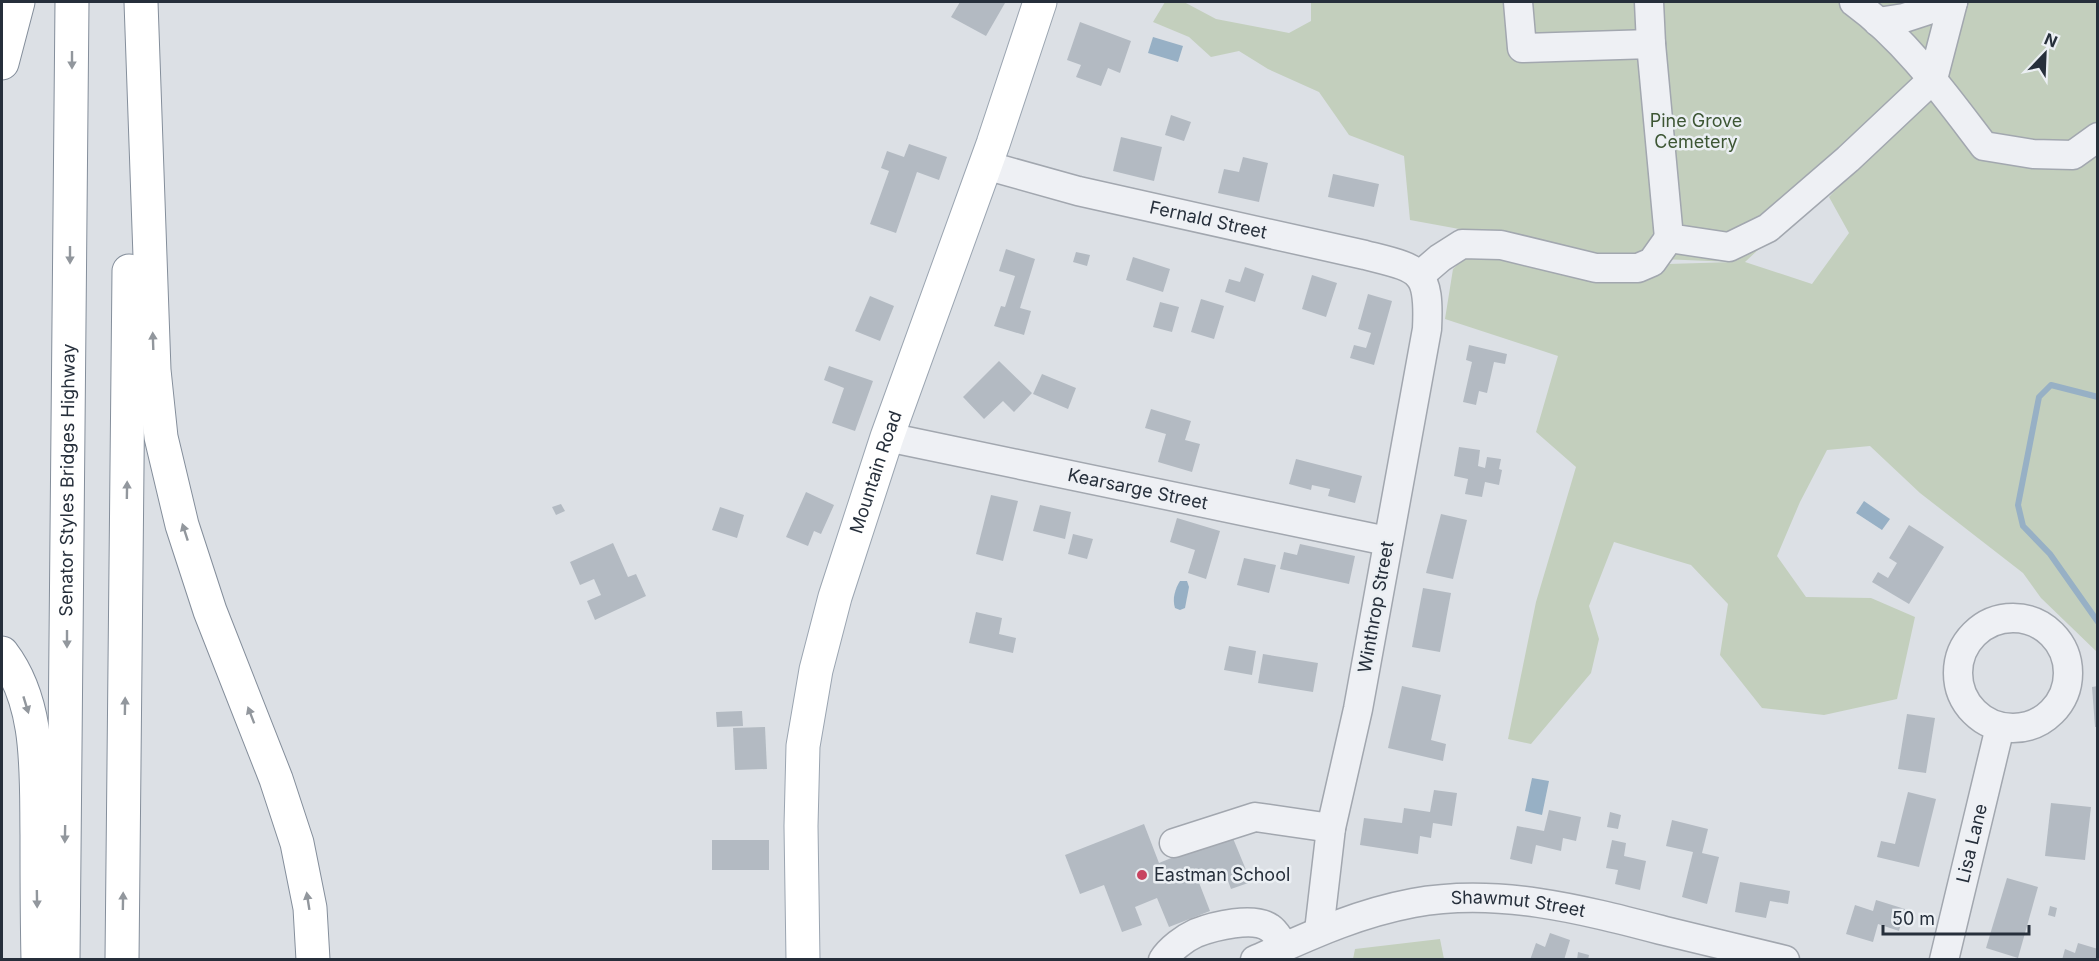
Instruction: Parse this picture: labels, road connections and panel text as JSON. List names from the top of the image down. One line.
{"streets":{"main road":["Mountain Road","Senator Styles Bridges Highway"],"street":["Fernald Street","Kearsarge Street","Winthrop Street","Lisa Lane","Shawmut Street"]},"crossings":[["Fernald Street","Mountain Road"],["Fernald Street","Winthrop Street"],["Mountain Road","Kearsarge Street"],["Kearsarge Street","Winthrop Street"],["Winthrop Street","Shawmut Street"]],"parks":["Pine Grove Cemetery"],"places":["Eastman School"],"scale_bar":"50 m","north":"top right"}
